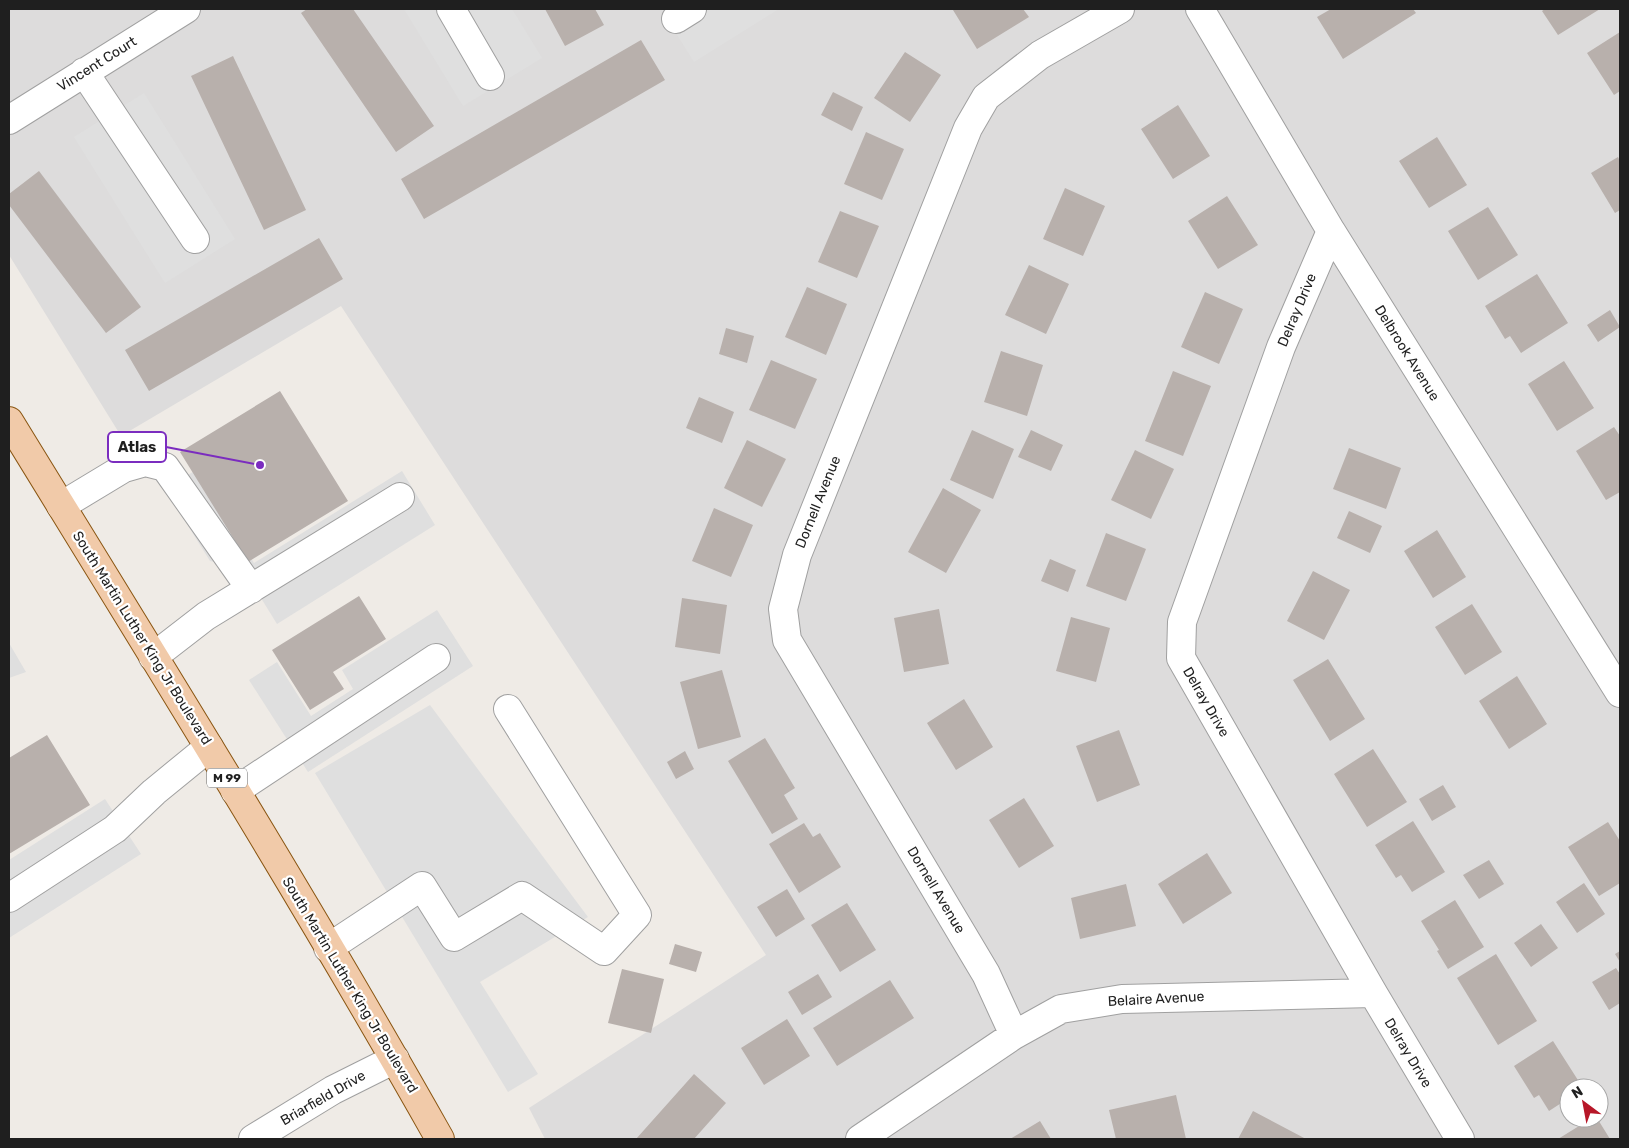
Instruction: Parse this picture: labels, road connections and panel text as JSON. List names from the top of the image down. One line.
{"streets":{"main road":["South Martin Luther King Jr Boulevard","M 99"],"street":["Vincent Court","Delray Drive","Delbrook Avenue","Dornell Avenue","Belaire Avenue","Briarfield Drive"]},"crossings":[["Delray Drive","Delbrook Avenue"],["Delray Drive","Belaire Avenue"],["Dornell Avenue","Belaire Avenue"],["South Martin Luther King Jr Boulevard","Briarfield Drive"]],"places":["Atlas"],"north":"top left"}
